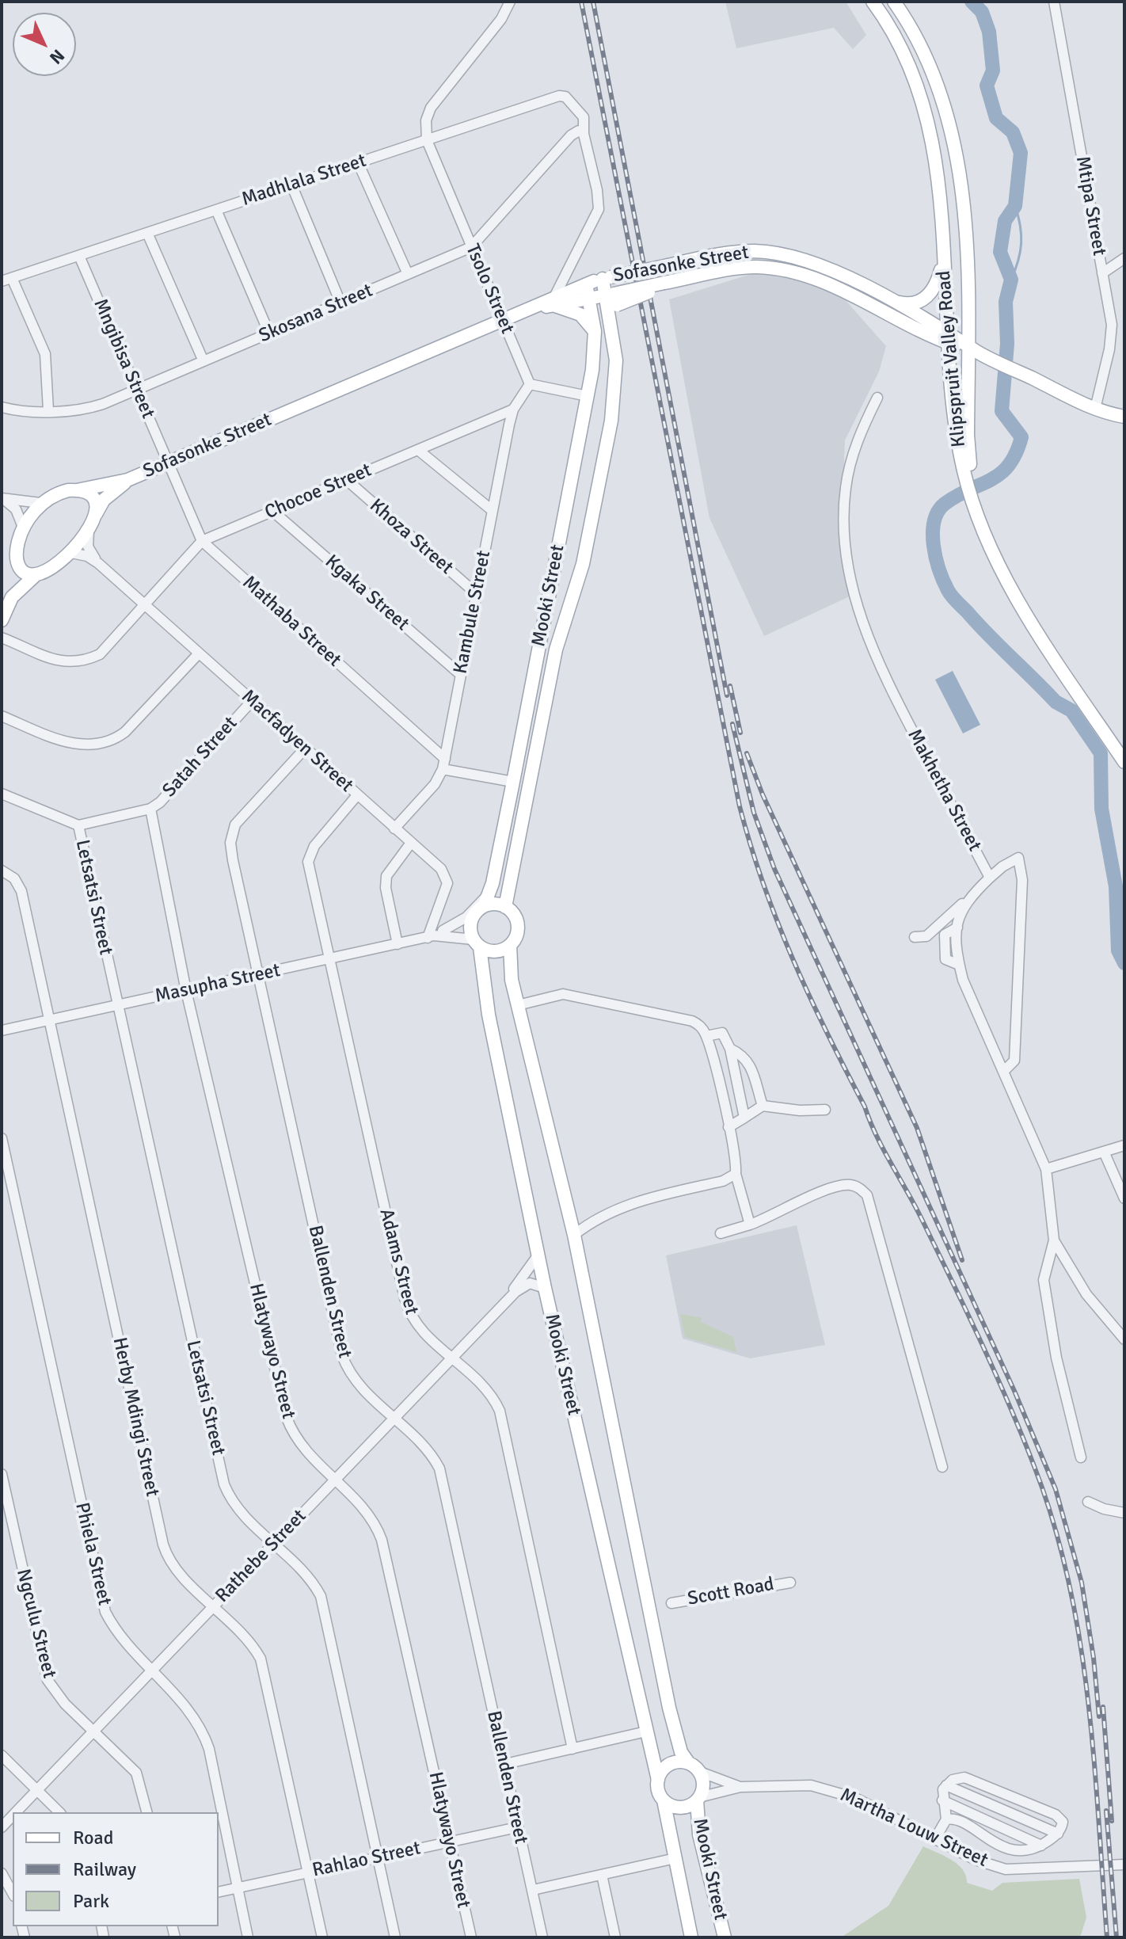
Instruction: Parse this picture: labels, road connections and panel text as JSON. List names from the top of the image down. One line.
{"streets":{"main road":["Sofasonke Street","Klipspruit Valley Road","Mooki Street"],"street":["Madhlala Street","Mtipa Street","Tsolo Street","Skosana Street","Mngibisa Street","Chocoe Street","Khoza Street","Kgaka Street","Kambule Street","Mathaba Street","Macfadyen Street","Satah Street","Makhetha Street","Letsatsi Street","Masupha Street","Adams Street","Ballenden Street","Hlatywayo Street","Herby Mdingi Street","Phiela Street","Rathebe Street","Scott Road","Ngculu Street","Martha Louw Street","Rahlao Street"]},"crossings":[["Madhlala Street","Sofasonke Street"],["Madhlala Street","Tsolo Street"],["Madhlala Street","Skosana Street"],["Madhlala Street","Mngibisa Street"],["Mtipa Street","Sofasonke Street"],["Sofasonke Street","Tsolo Street"],["Sofasonke Street","Mngibisa Street"],["Sofasonke Street","Klipspruit Valley Road"],["Sofasonke Street","Mooki Street"],["Sofasonke Street","Mathaba Street"],["Sofasonke Street","Macfadyen Street"],["Tsolo Street","Skosana Street"],["Tsolo Street","Kambule Street"],["Skosana Street","Mngibisa Street"],["Mngibisa Street","Mathaba Street"],["Chocoe Street","Khoza Street"],["Chocoe Street","Kgaka Street"],["Chocoe Street","Kambule Street"],["Chocoe Street","Mathaba Street"],["Chocoe Street","Macfadyen Street"],["Khoza Street","Kambule Street"],["Kgaka Street","Kambule Street"],["Mooki Street","Masupha Street"],["Mooki Street","Rathebe Street"],["Mooki Street","Martha Louw Street"],["Kambule Street","Mathaba Street"],["Kambule Street","Macfadyen Street"],["Macfadyen Street","Satah Street"],["Macfadyen Street","Masupha Street"],["Macfadyen Street","Adams Street"],["Macfadyen Street","Ballenden Street"],["Satah Street","Letsatsi Street"],["Satah Street","Hlatywayo Street"],["Letsatsi Street","Masupha Street"],["Letsatsi Street","Rathebe Street"],["Letsatsi Street","Rahlao Street"],["Masupha Street","Adams Street"],["Masupha Street","Ballenden Street"],["Masupha Street","Hlatywayo Street"],["Masupha Street","Herby Mdingi Street"],["Adams Street","Rathebe Street"],["Ballenden Street","Rathebe Street"],["Ballenden Street","Rahlao Street"],["Hlatywayo Street","Rathebe Street"],["Hlatywayo Street","Rahlao Street"],["Herby Mdingi Street","Rathebe Street"],["Herby Mdingi Street","Rahlao Street"],["Phiela Street","Rathebe Street"],["Phiela Street","Rahlao Street"],["Rathebe Street","Ngculu Street"]],"legend":["Road","Railway","Park"],"north":"bottom right"}
